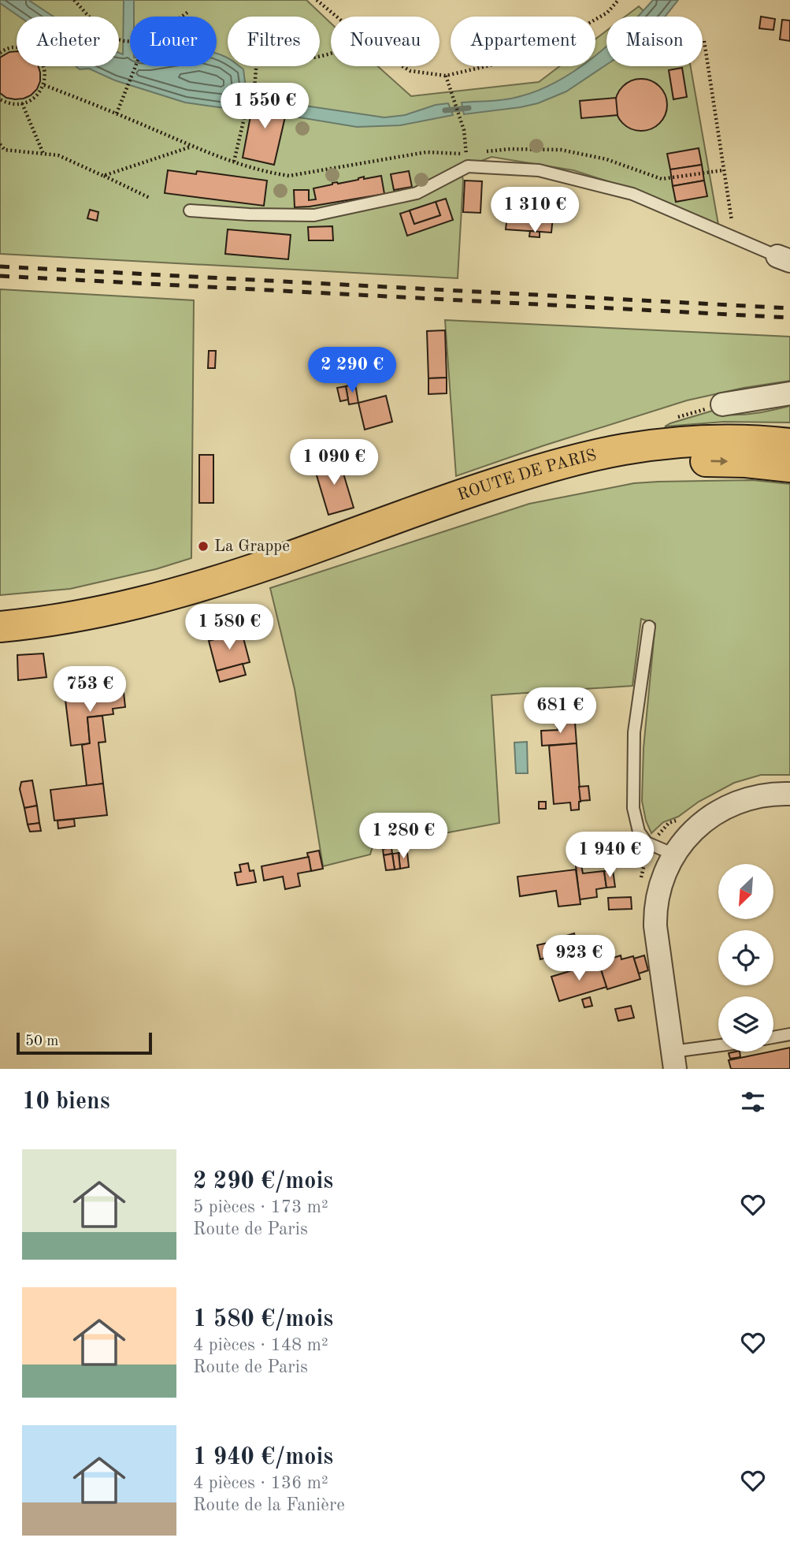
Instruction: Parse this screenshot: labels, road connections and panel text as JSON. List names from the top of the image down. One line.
{"streets":{"main road":["ROUTE DE PARIS"]},"places":["La Grappe"],"scale_bar":"50 m","north":"bottom left","page":{"chip":["Acheter","Louer","Filtres","Nouveau","Appartement","Maison"],"price":["1 550 €","1 310 €","2 290 €","1 090 €","1 580 €","753 €","681 €","1 280 €","1 940 €","923 €"],"scale":"50 m","heading":"10 biens","list":[{"name":"2 290 €/mois","note":"5 pièces · 173 m² · Route de Paris"},{"name":"1 580 €/mois","note":"4 pièces · 148 m² · Route de Paris"},{"name":"1 940 €/mois","note":"4 pièces · 136 m² · Route de la Fanière"}]}}
